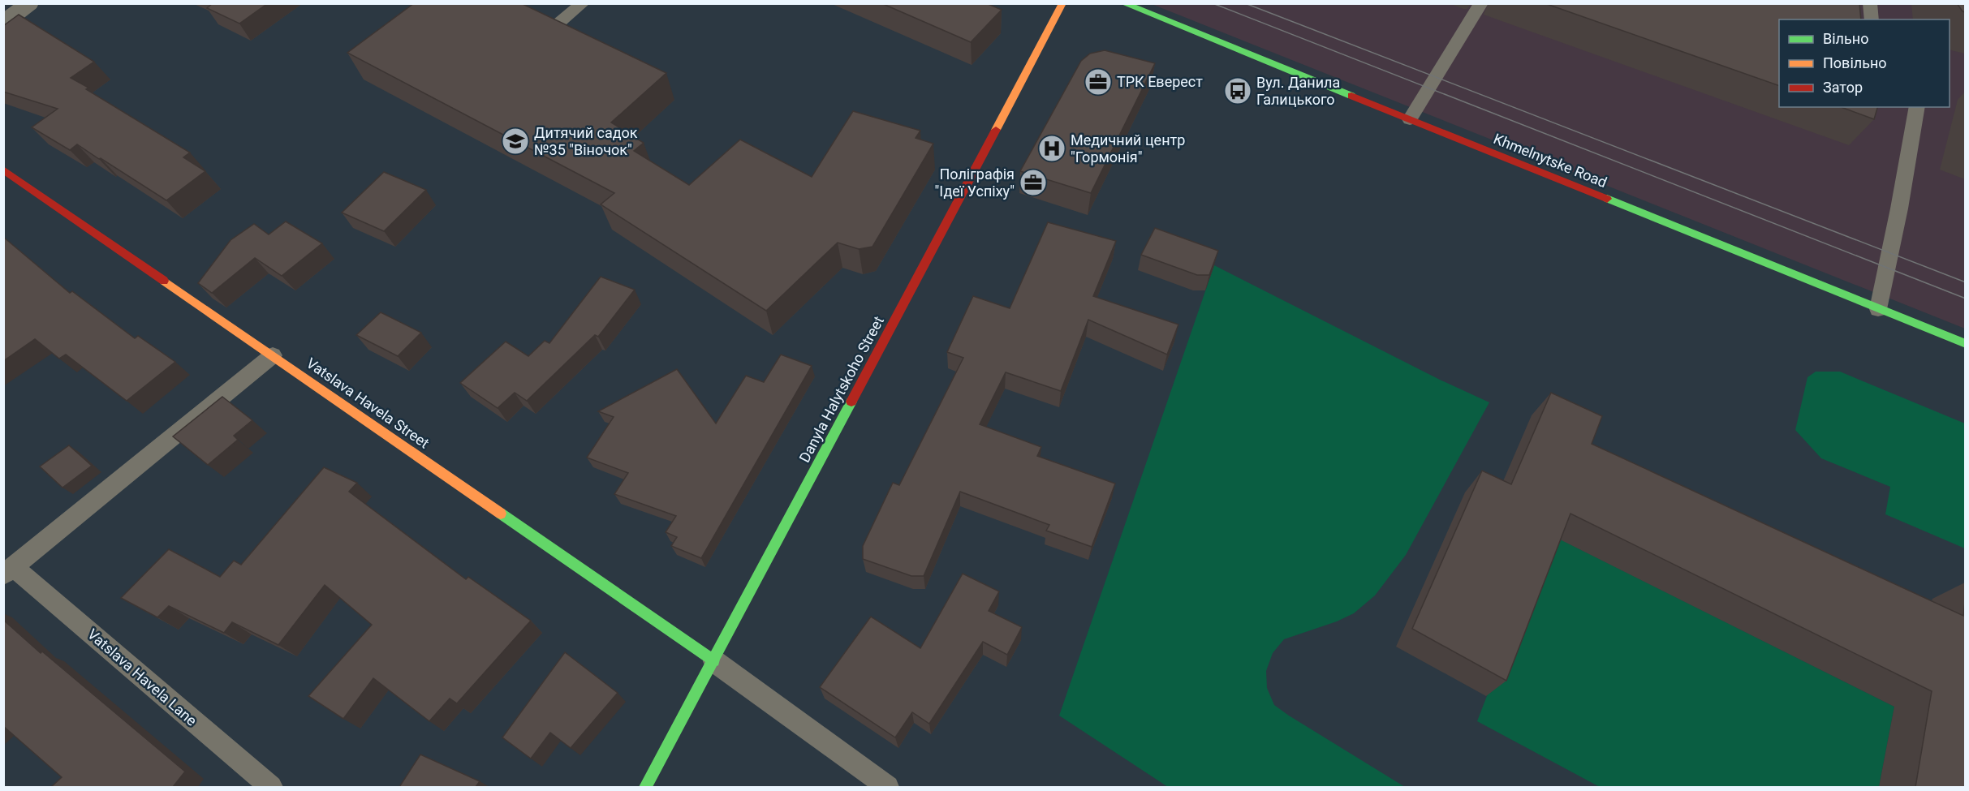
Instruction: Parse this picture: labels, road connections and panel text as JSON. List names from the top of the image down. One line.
{"streets":{"street":["Khmelnytske Road","Danyla Halytskoho Street","Vatslava Havela Street"],"lane":["Vatslava Havela Lane"]},"crossings":[["Danyla Halytskoho Street","Vatslava Havela Street"]],"places":{"office":["ТРК Еверест","Поліграфія \"Ідеї Успіху\""],"bus stop":["Вул. Данила Галицького"],"school or university":["Дитячий садок №35 \"Віночок\""],"hospital":["Медичний центр \"Гормонія\""]},"legend":["Вільно","Повільно","Затор"]}
